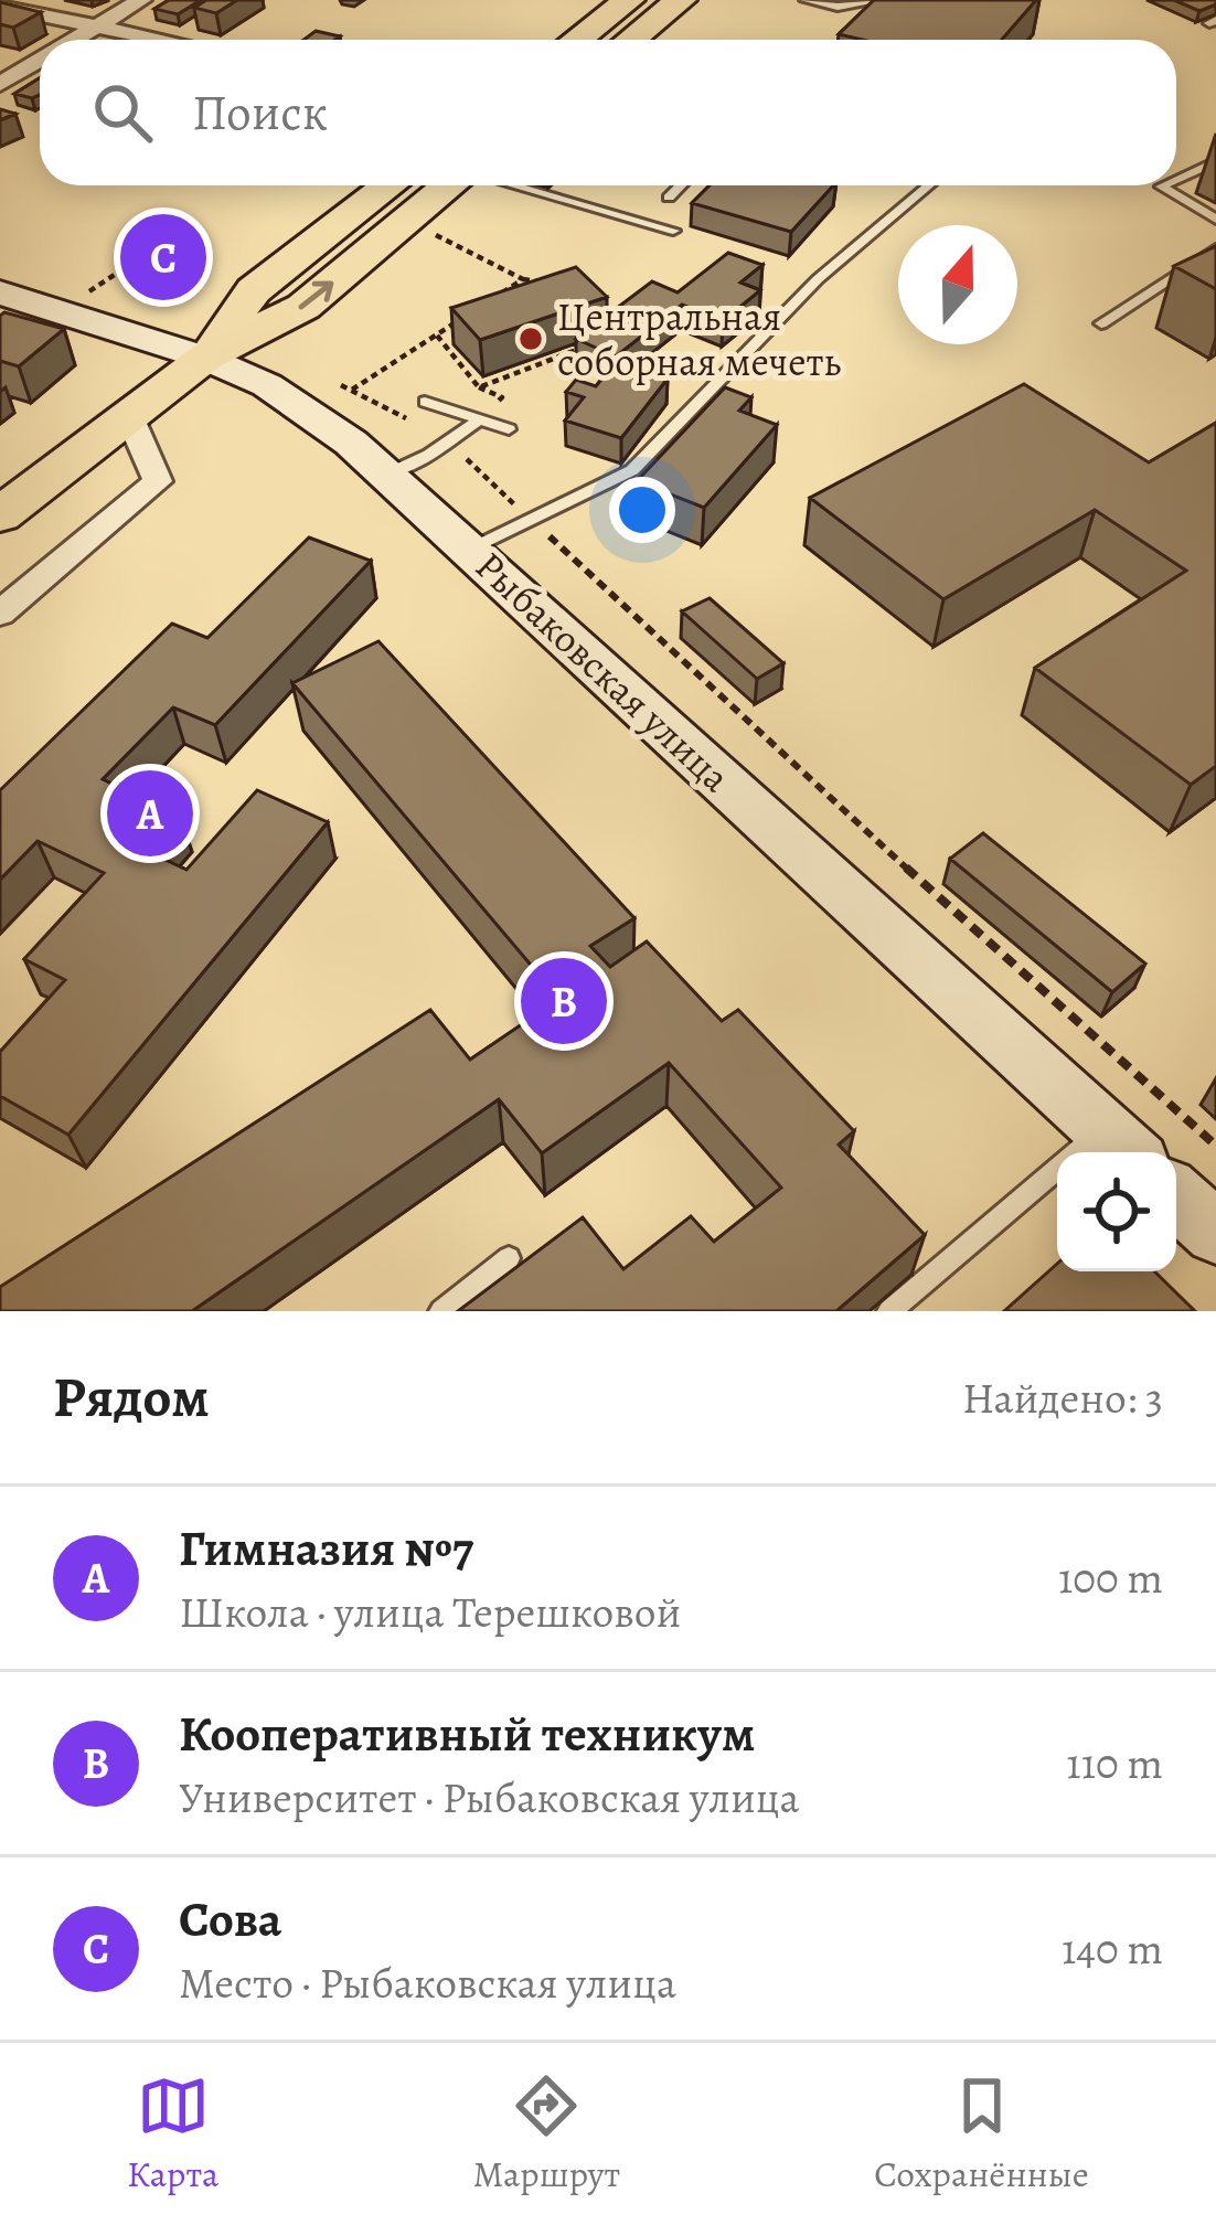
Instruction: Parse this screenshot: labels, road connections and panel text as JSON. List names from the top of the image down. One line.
{"streets":{"main road":["Рыбаковская улица"]},"places":["Центральная соборная мечеть"],"north":"top","page":{"search":"Поиск","pins":["C","A","B"],"heading":["Рядом","Найдено: 3"],"list":[{"mark":"A","name":"Гимназия №7","note":"Школа · улица Терешковой","value":"100 m"},{"mark":"B","name":"Кооперативный техникум","note":"Университет · Рыбаковская улица","value":"110 m"},{"mark":"C","name":"Сова","note":"Место · Рыбаковская улица","value":"140 m"}],"nav":["Карта","Маршрут","Сохранённые"]}}
